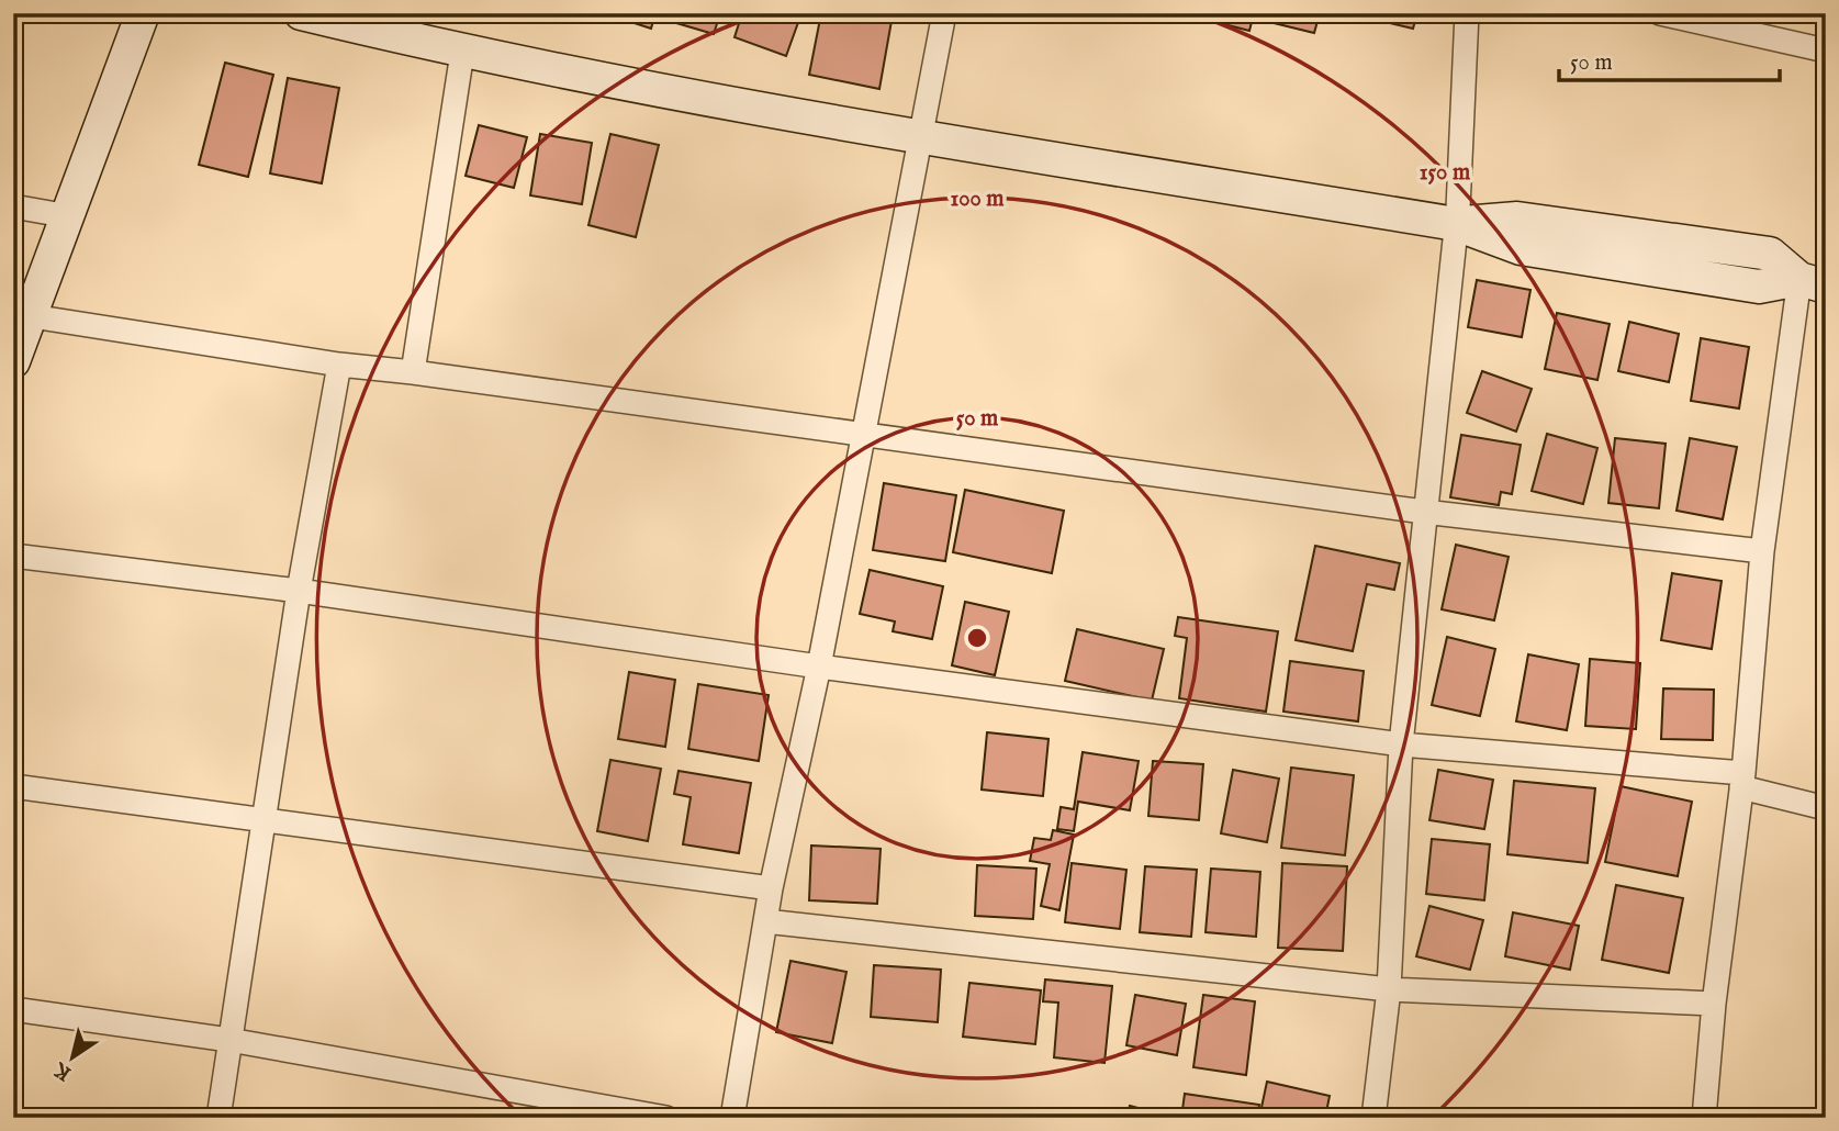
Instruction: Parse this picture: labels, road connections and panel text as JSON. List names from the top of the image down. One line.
{"scale_bar":"50 m","north":"bottom left","rings":["150 m","100 m","50 m"]}
